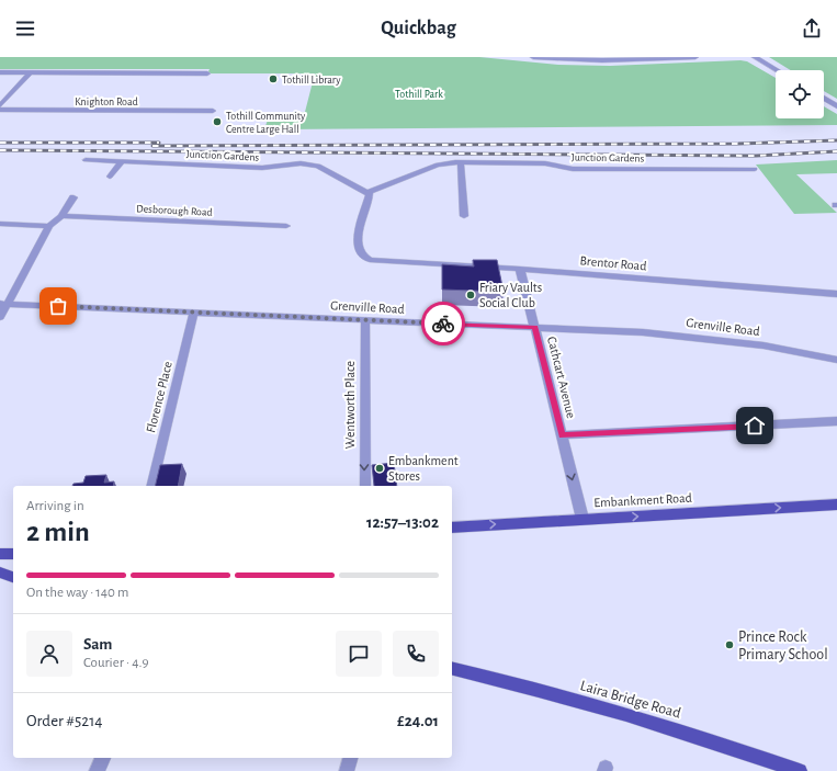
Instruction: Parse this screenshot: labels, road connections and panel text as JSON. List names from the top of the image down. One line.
{"streets":{"main road":["Embankment Road","Laira Bridge Road"],"street":["Knighton Road","Junction Gardens","Desborough Road","Brentor Road","Grenville Road","Cathcart Avenue","Florence Place","Wentworth Place"]},"crossings":[["Junction Gardens","Brentor Road"],["Brentor Road","Cathcart Avenue"],["Grenville Road","Cathcart Avenue"],["Grenville Road","Florence Place"],["Grenville Road","Wentworth Place"],["Cathcart Avenue","Embankment Road"]],"one_way":["Wentworth Place","Embankment Road"],"parks":["Tothill Park"],"places":["Tothill Library","Tothill Community Centre Large Hall","Friary Vaults Social Club","Embankment Stores","Prince Rock Primary School"],"page":{"header":"Quickbag","heading":["2 min","Arriving in","12:57–13:02"],"panel":["Sam","Courier · 4.9","Order #5214","£24.01"],"bar":"On the way · 140 m"}}
